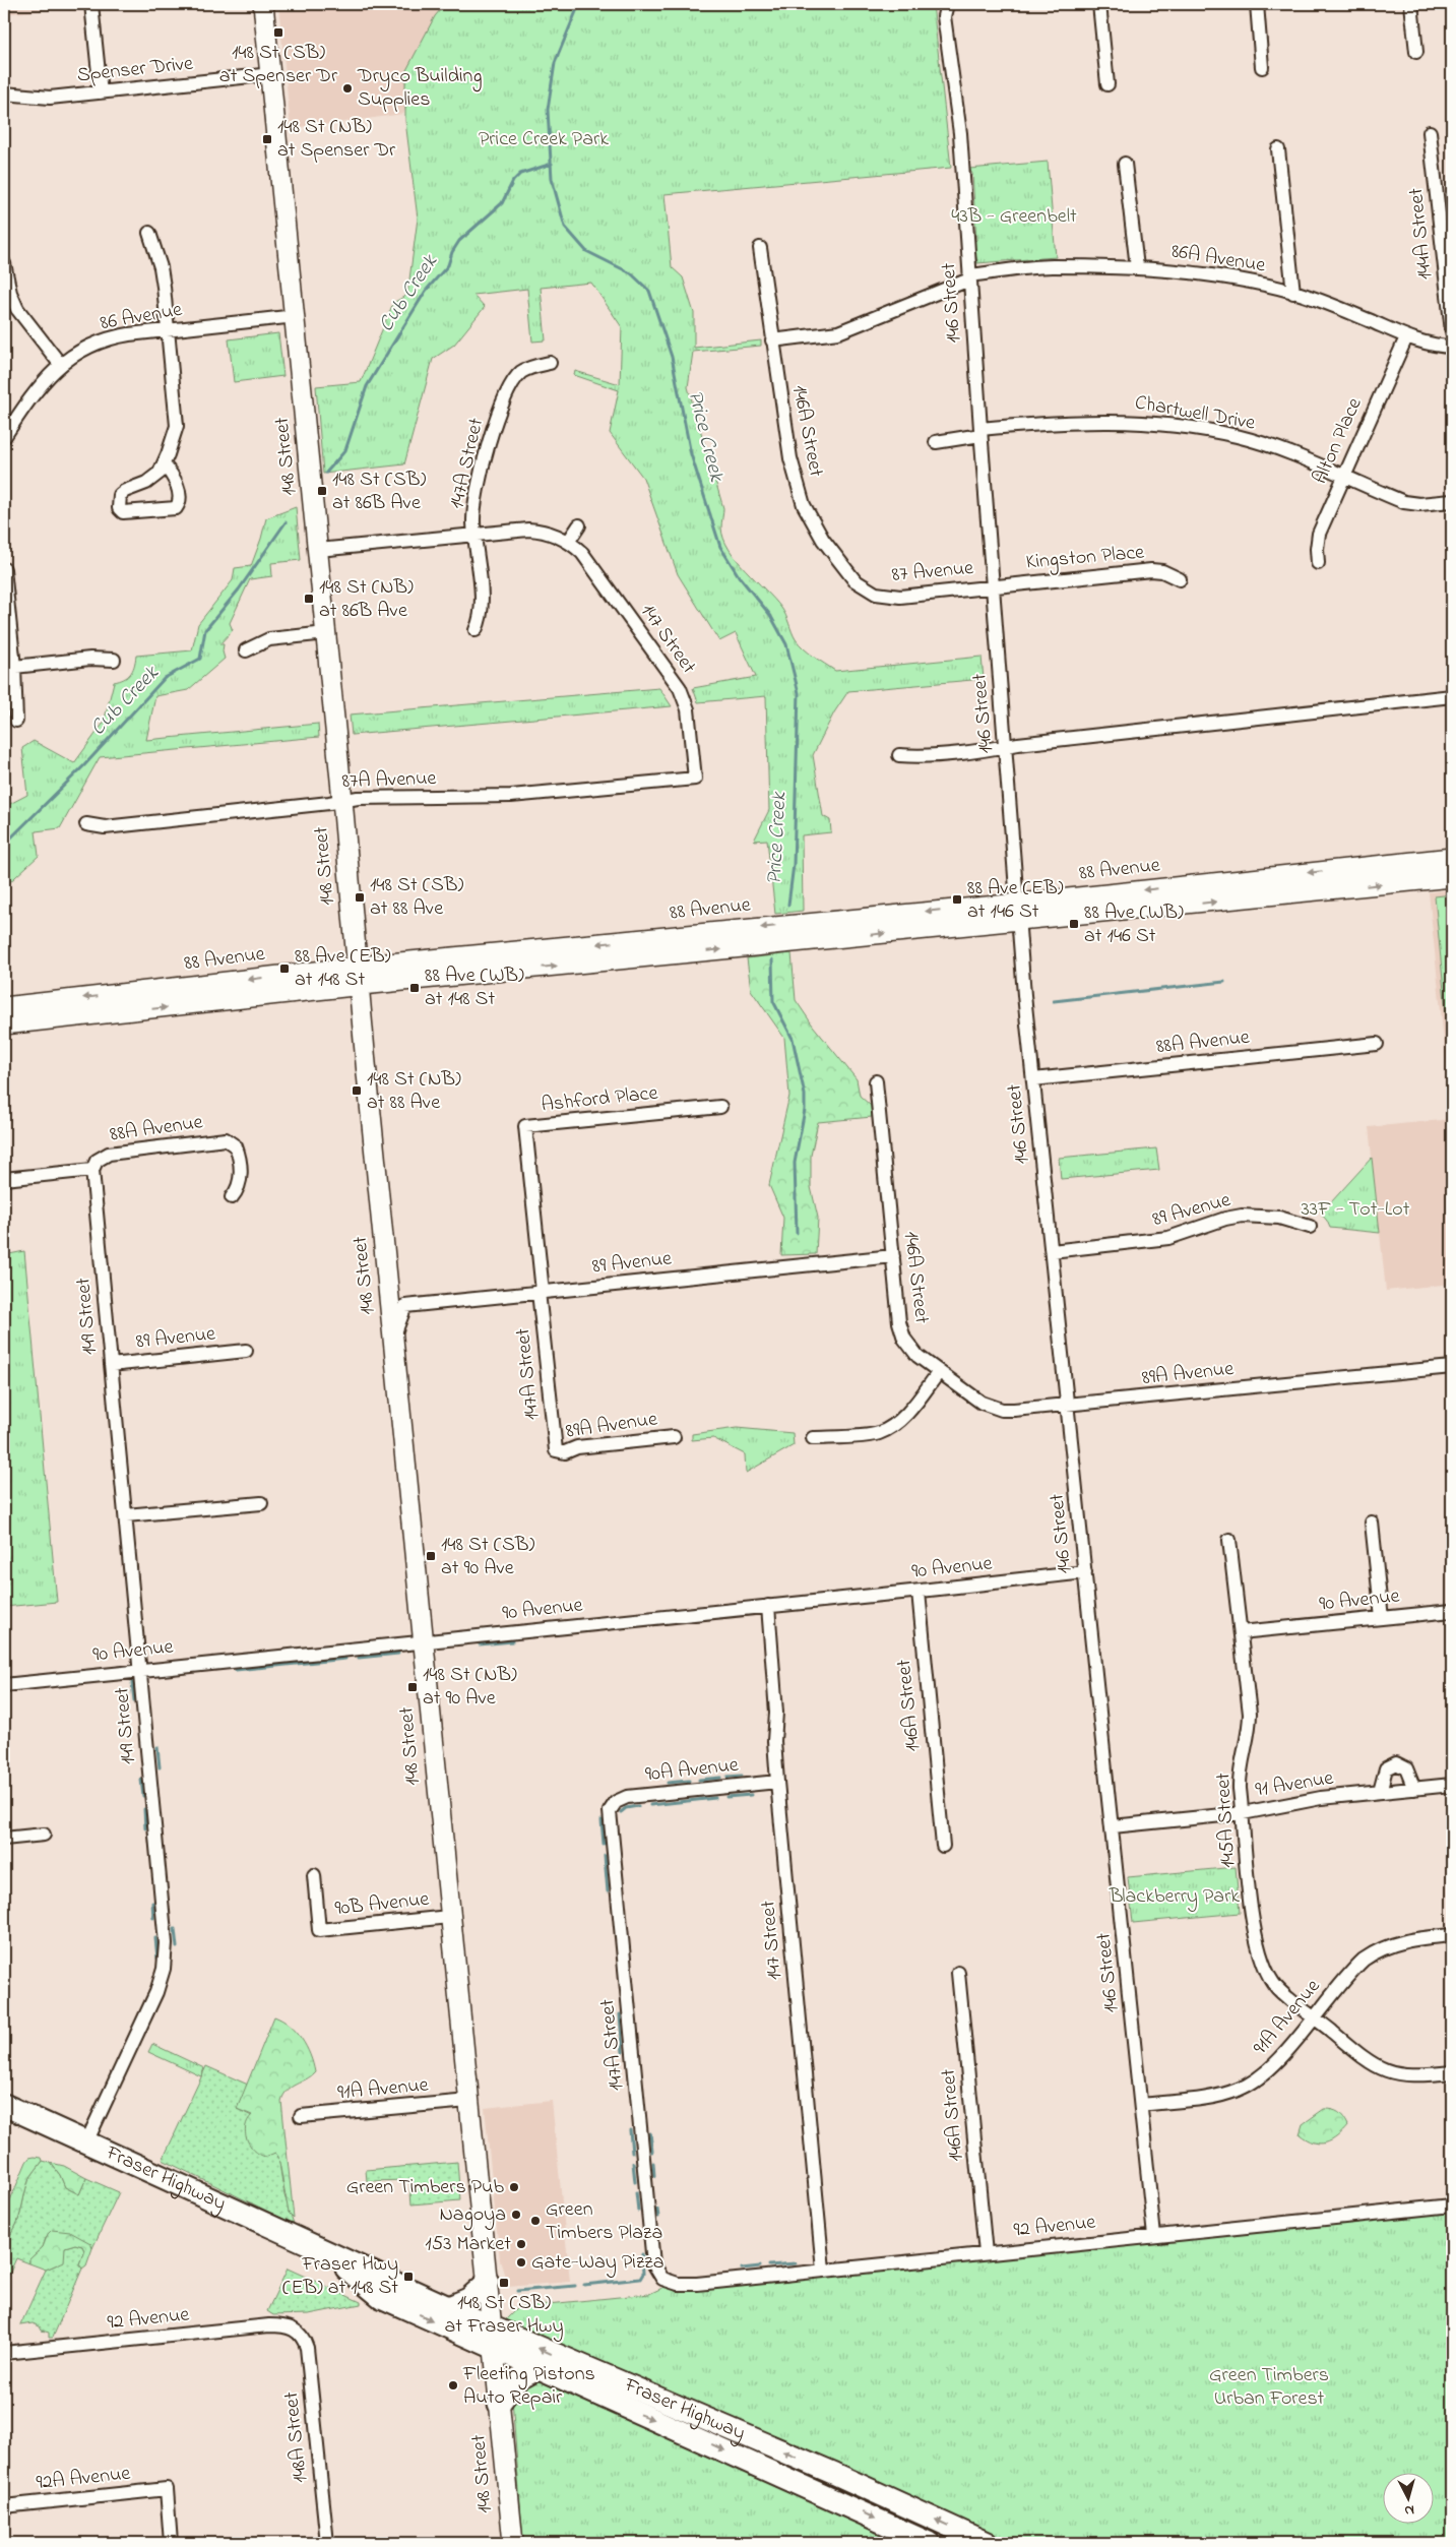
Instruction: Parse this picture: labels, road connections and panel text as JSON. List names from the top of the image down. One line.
{"streets":{"main road":["148 Street","88 Avenue","Fraser Highway"],"street":["Spenser Drive","144A Street","86A Avenue","146 Street","86 Avenue","Chartwell Drive","146A Street","Alton Place","147A Street","Kingston Place","87 Avenue","147 Street","87A Avenue","88A Avenue","Ashford Place","89 Avenue","149 Street","89A Avenue","90 Avenue","90A Avenue","91 Avenue","145A Street","90B Avenue","91A Avenue","92 Avenue","148A Street","92A Avenue"]},"crossings":[["Spenser Drive","148 Street"],["86A Avenue","146 Street"],["86A Avenue","146A Street"],["86A Avenue","Alton Place"],["146 Street","Chartwell Drive"],["146 Street","Kingston Place"],["146 Street","87 Avenue"],["146 Street","88 Avenue"],["146 Street","88A Avenue"],["146 Street","89 Avenue"],["146 Street","89A Avenue"],["146 Street","90 Avenue"],["146 Street","91 Avenue"],["146 Street","91A Avenue"],["146 Street","92 Avenue"],["86 Avenue","148 Street"],["Chartwell Drive","Alton Place"],["146A Street","87 Avenue"],["146A Street","89 Avenue"],["146A Street","89A Avenue"],["146A Street","90 Avenue"],["146A Street","92 Avenue"],["148 Street","87A Avenue"],["148 Street","88 Avenue"],["148 Street","89 Avenue"],["148 Street","90 Avenue"],["148 Street","90B Avenue"],["148 Street","91A Avenue"],["148 Street","Fraser Highway"],["147A Street","Ashford Place"],["147A Street","89 Avenue"],["147A Street","89A Avenue"],["147A Street","90A Avenue"],["147A Street","92 Avenue"],["Kingston Place","87 Avenue"],["147 Street","87A Avenue"],["147 Street","90 Avenue"],["147 Street","90A Avenue"],["147 Street","92 Avenue"],["88A Avenue","149 Street"],["Ashford Place","89 Avenue"],["89 Avenue","149 Street"],["149 Street","90 Avenue"],["149 Street","Fraser Highway"],["90 Avenue","145A Street"],["91 Avenue","145A Street"],["145A Street","91A Avenue"],["92 Avenue","148A Street"]],"water":["Cub Creek","Price Creek"],"parks":["Price Creek Park","43B - Greenbelt","33F - Tot-Lot","Blackberry Park","Green Timbers Urban Forest"],"places":{"transit":["148 St (SB) at Spenser Dr","148 St (NB) at Spenser Dr","148 St (SB) at 86B Ave","148 St (NB) at 86B Ave","148 St (SB) at 88 Ave","88 Ave (EB) at 146 St","88 Ave (WB) at 146 St","88 Ave (EB) at 148 St","88 Ave (WB) at 148 St","148 St (NB) at 88 Ave","148 St (SB) at 90 Ave","148 St (NB) at 90 Ave","Fraser Hwy (EB) at 148 St","148 St (SB) at Fraser Hwy"],"other":["Dryco Building Supplies","Green Timbers Pub","Nagoya","Green Timbers Plaza","153 Market","Gate-Way Pizza","Fleeting Pistons Auto Repair"]},"north":"bottom"}
